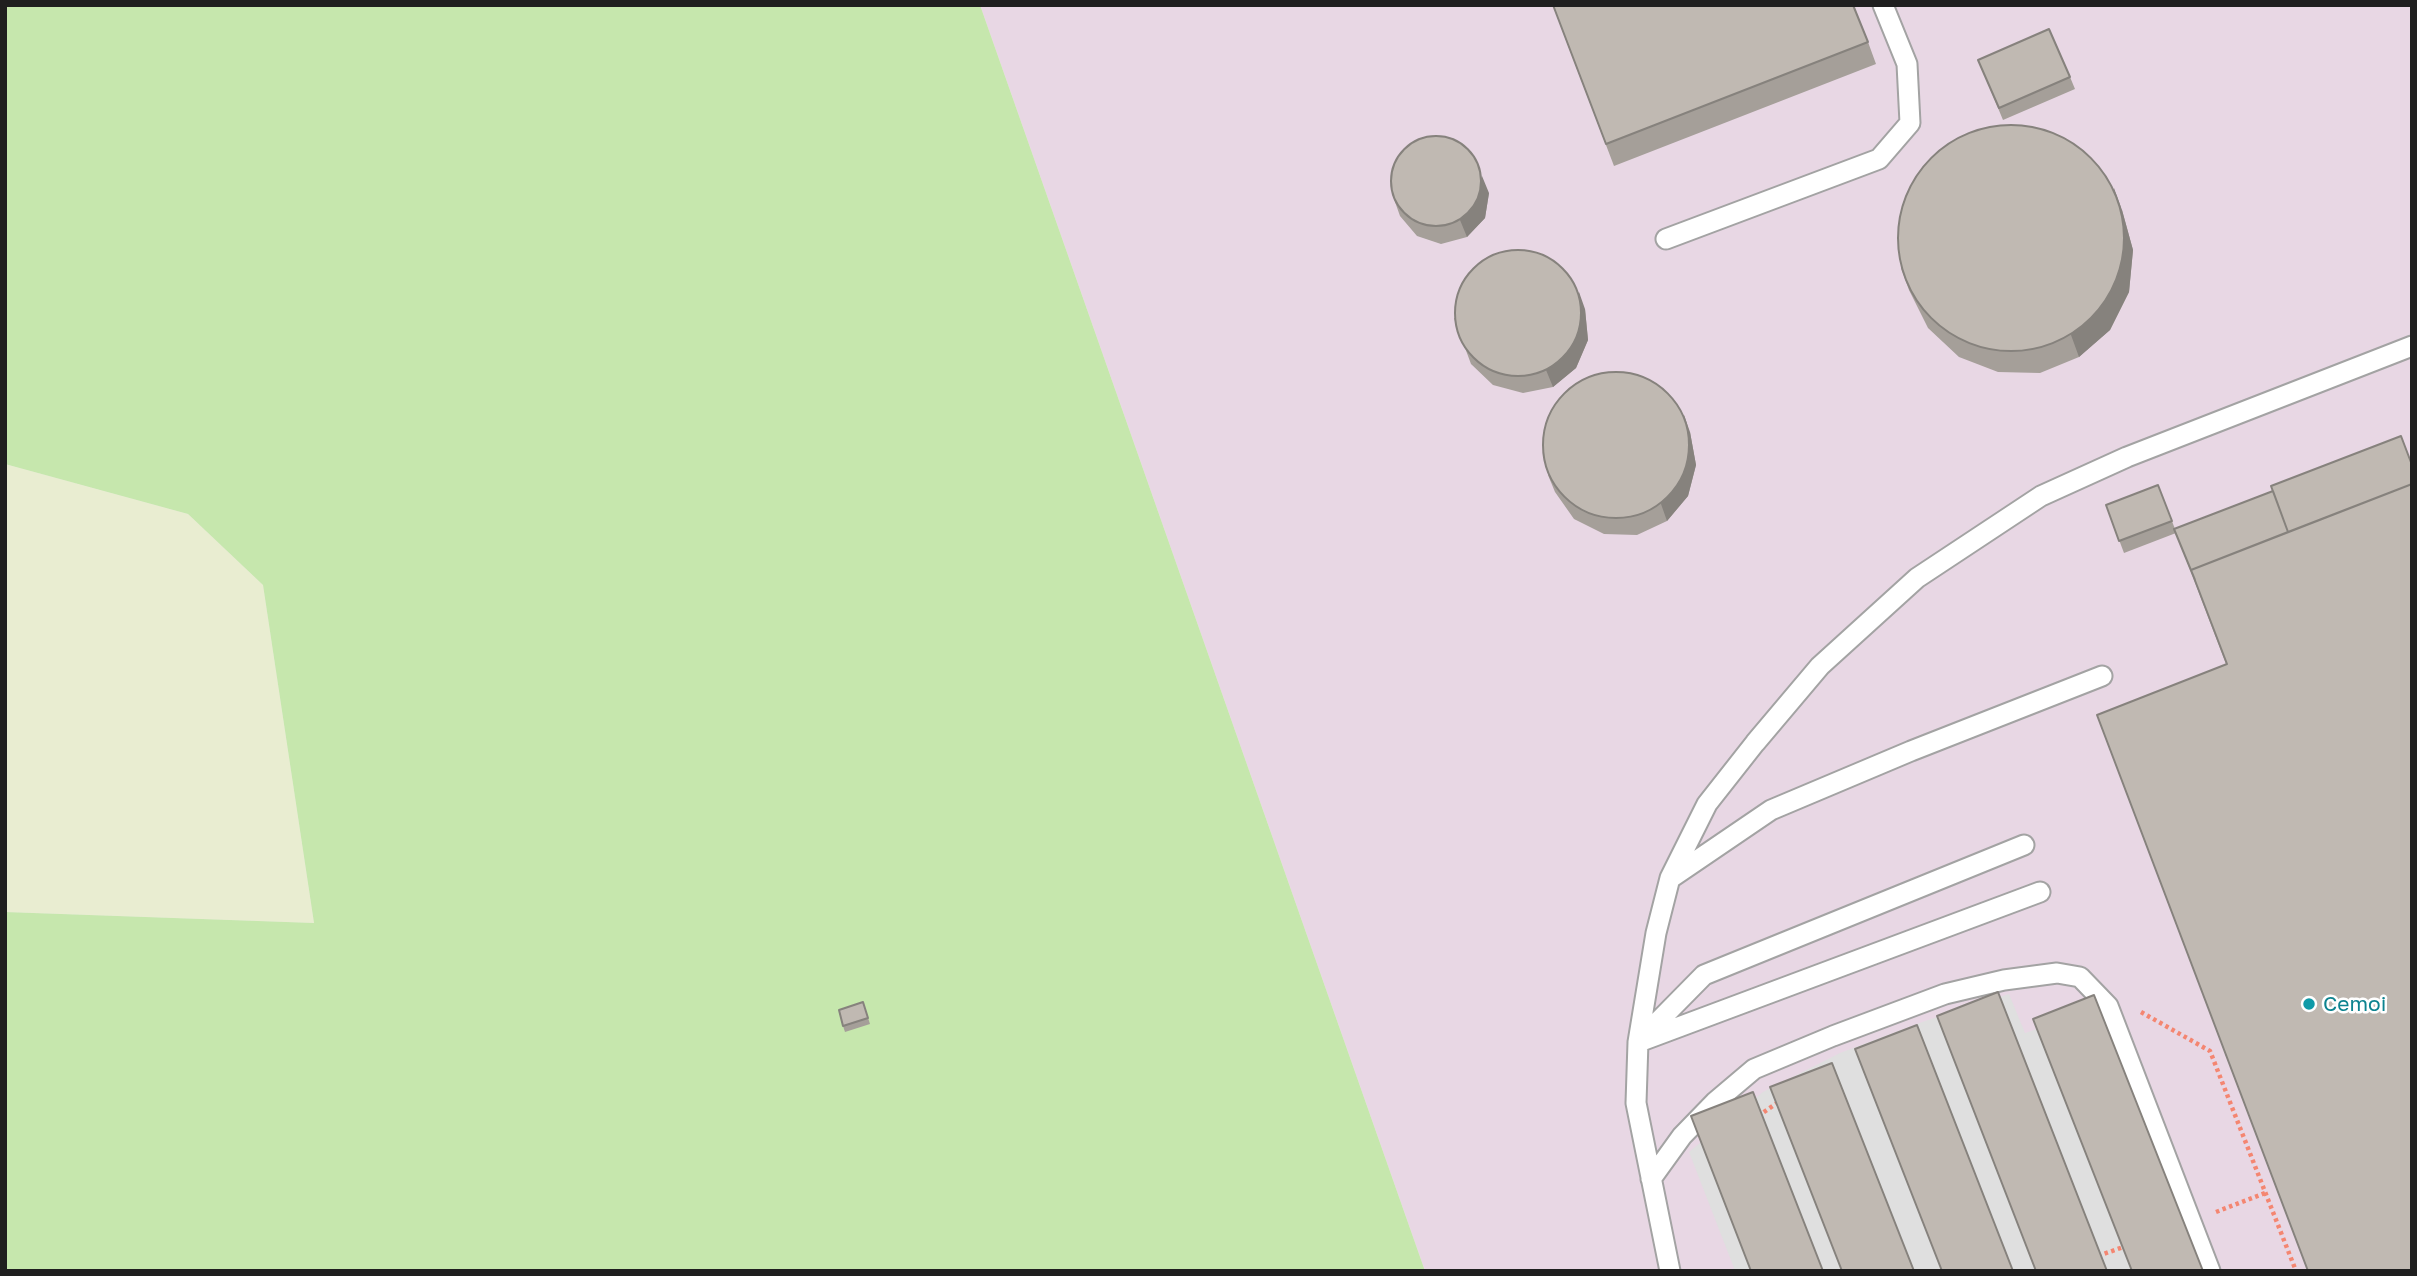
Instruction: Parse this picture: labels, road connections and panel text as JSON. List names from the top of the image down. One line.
{"places":["Cemoi"]}
